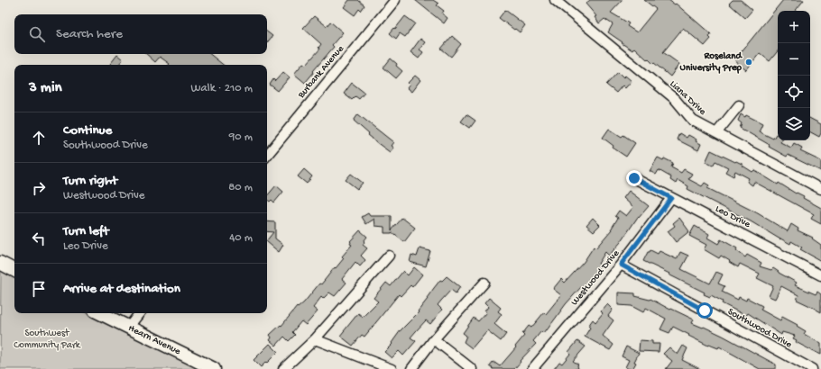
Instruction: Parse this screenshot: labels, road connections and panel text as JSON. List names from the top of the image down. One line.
{"streets":{"main road":["Hearn Avenue"],"street":["Burbank Avenue","Liana Drive","Leo Drive","Westwood Drive","Southwood Drive"]},"crossings":[["Leo Drive","Westwood Drive"],["Westwood Drive","Southwood Drive"]],"parks":["Southwest Community Park"],"places":["Roseland University Prep"],"page":{"map_buttons":["+","−"],"search":"Search here","heading":["3 min","Walk · 210 m"],"list":[["Continue","Southwood Drive","90 m"],["Turn right","Westwood Drive","80 m"],["Turn left","Leo Drive","40 m"],"Arrive at destination"]}}
